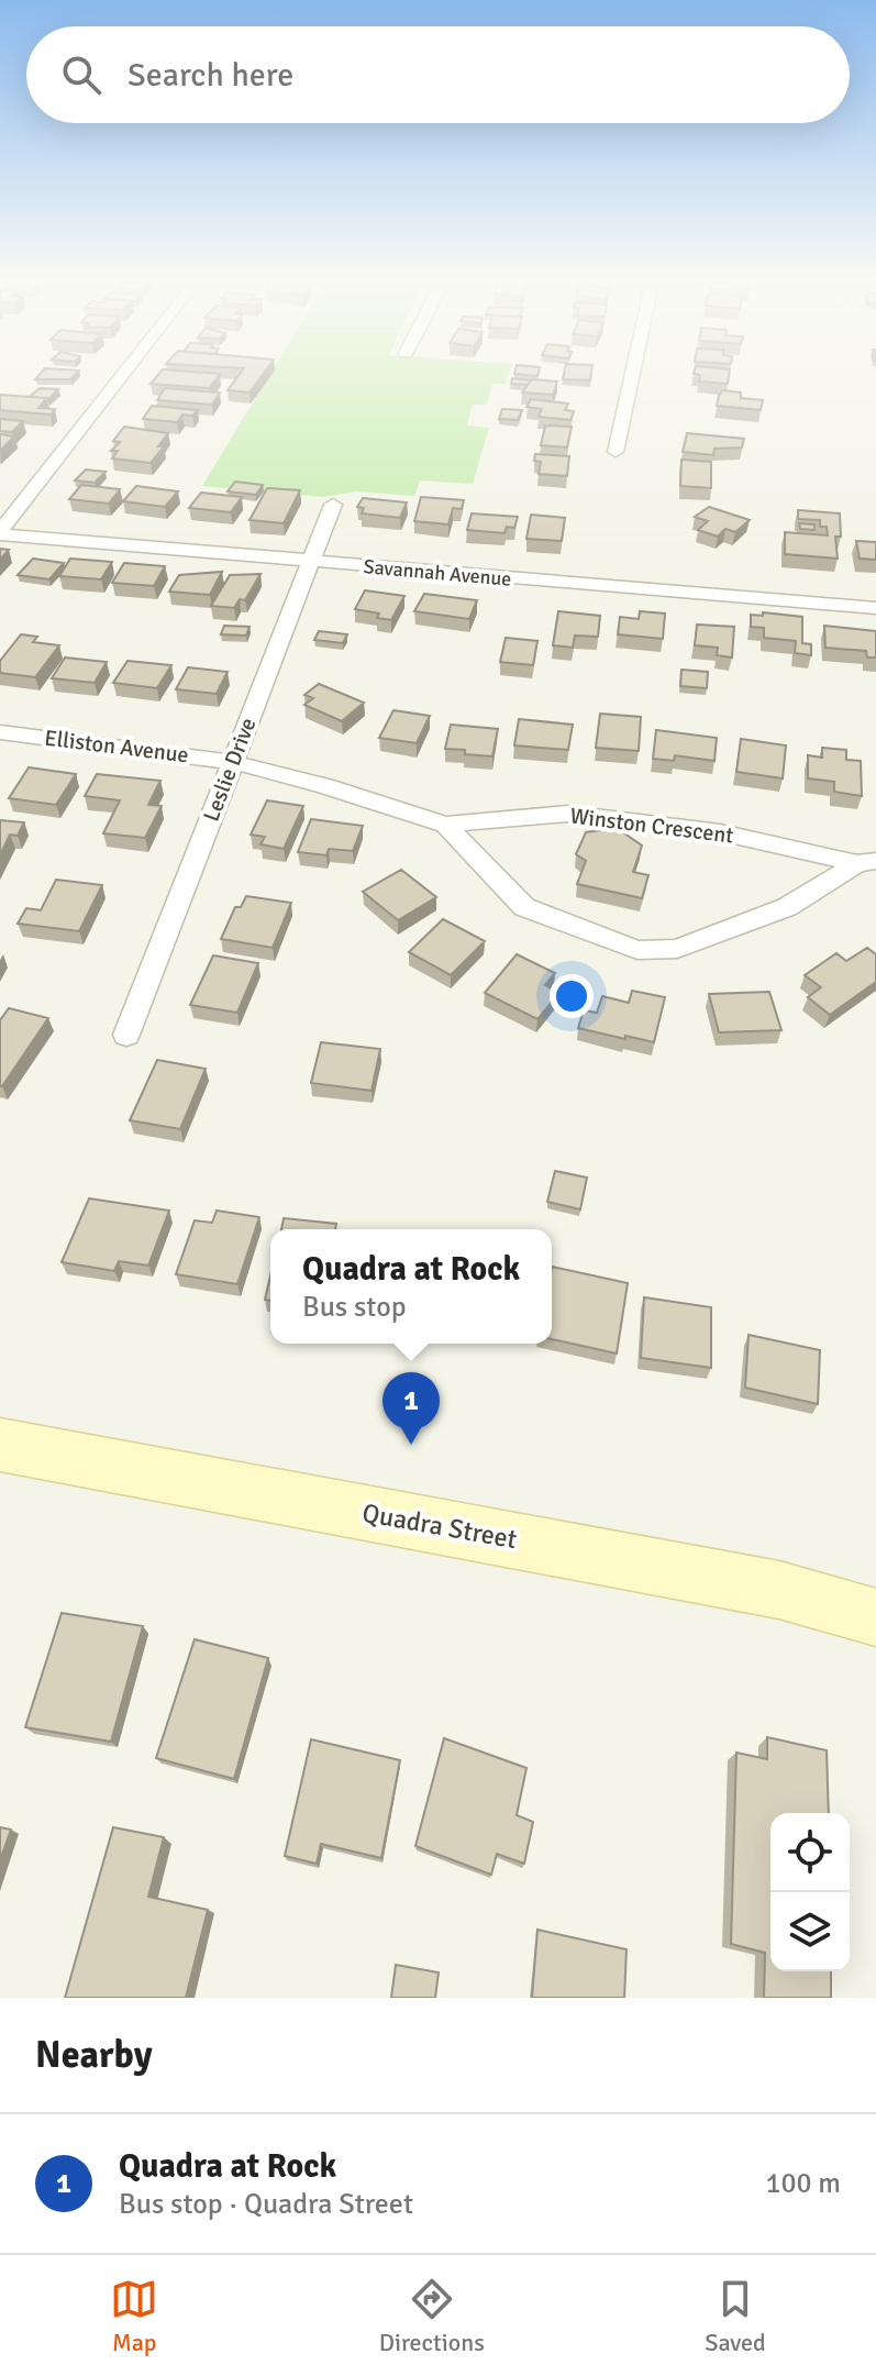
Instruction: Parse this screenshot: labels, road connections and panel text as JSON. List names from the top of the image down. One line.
{"streets":{"main road":["Quadra Street"],"street":["Savannah Avenue","Elliston Avenue","Leslie Drive","Winston Crescent"]},"crossings":[["Savannah Avenue","Leslie Drive"],["Elliston Avenue","Leslie Drive"],["Elliston Avenue","Winston Crescent"],["Leslie Drive","Winston Crescent"]],"page":{"search":"Search here","popup":["Quadra at Rock","Bus stop"],"pins":"1","heading":"Nearby","list":[{"mark":"1","name":"Quadra at Rock","note":"Bus stop · Quadra Street","value":"100 m"}],"nav":["Map","Directions","Saved"]}}
